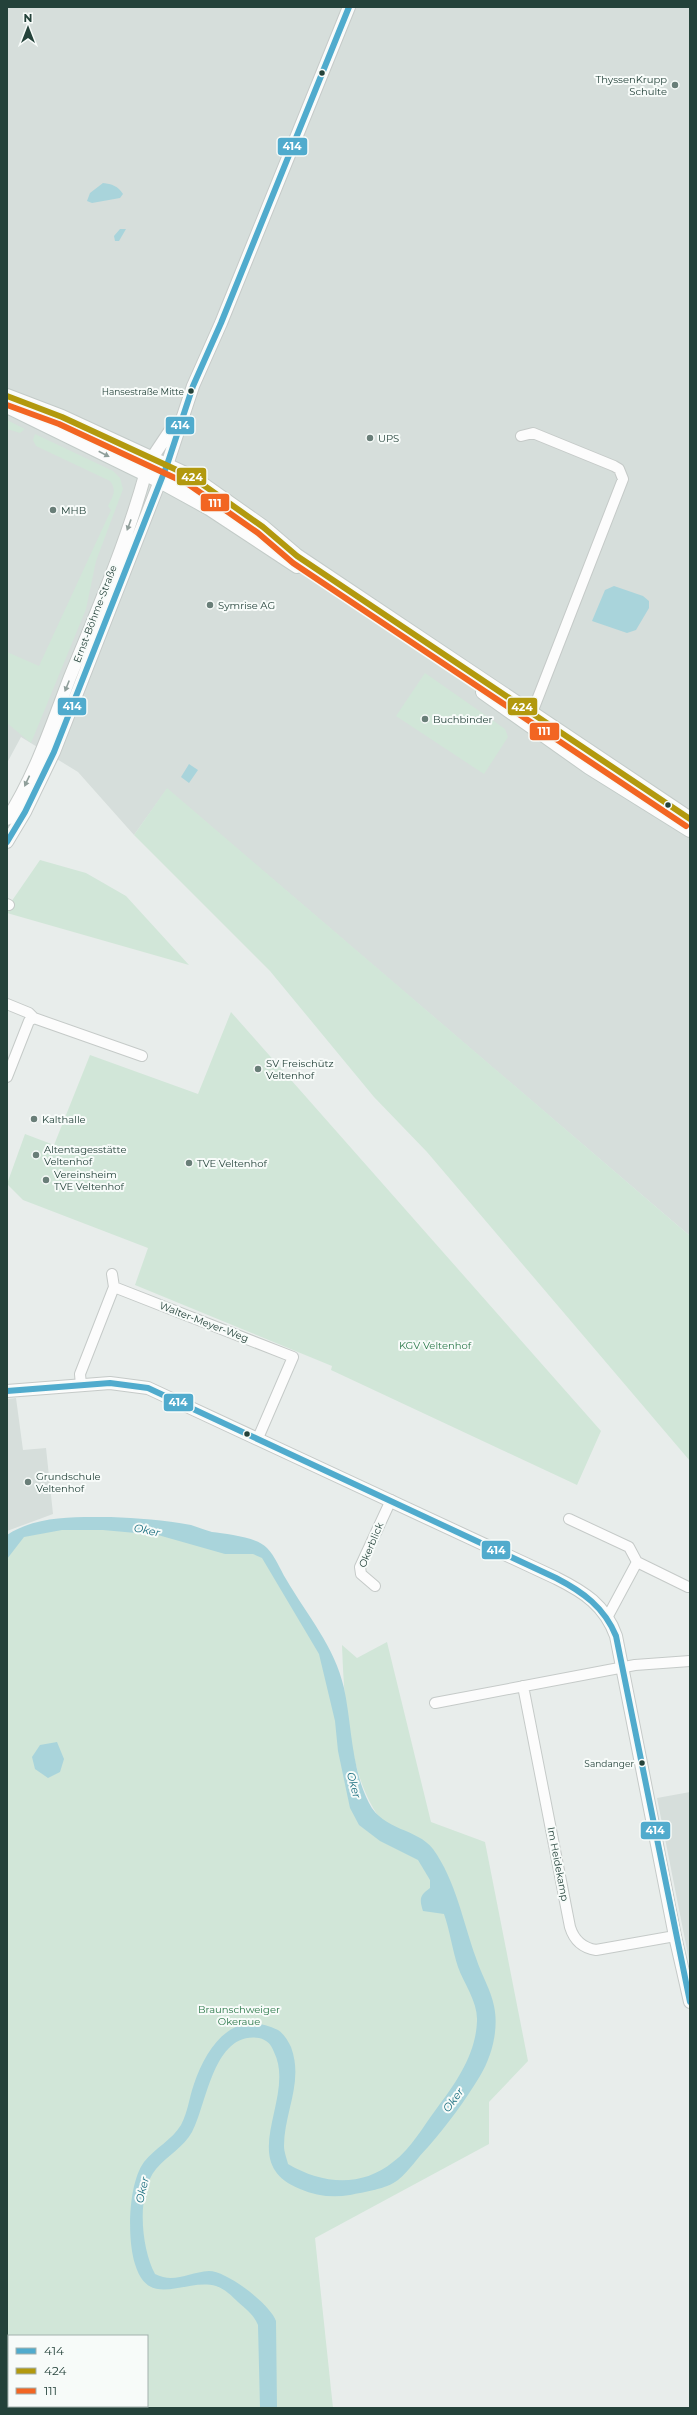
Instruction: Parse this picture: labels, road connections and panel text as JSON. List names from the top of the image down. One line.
{"streets":{"main road":["Ernst-Böhme-Straße"],"street":["Walter-Meyer-Weg","Okerblick","Im Heidekamp"]},"water":["Oker"],"parks":["KGV Veltenhof","Braunschweiger Okeraue"],"places":["ThyssenKrupp Schulte","Hansestraße Mitte","UPS","MHB","Symrise AG","Buchbinder","SV Freischütz Veltenhof","Kalthalle","Altentagesstätte Veltenhof","TVE Veltenhof","Vereinsheim TVE Veltenhof","Grundschule Veltenhof","Sandanger"],"lines":["transit line 414","transit line 424","transit line 111"],"legend":["414","424","111"],"north":"top"}
